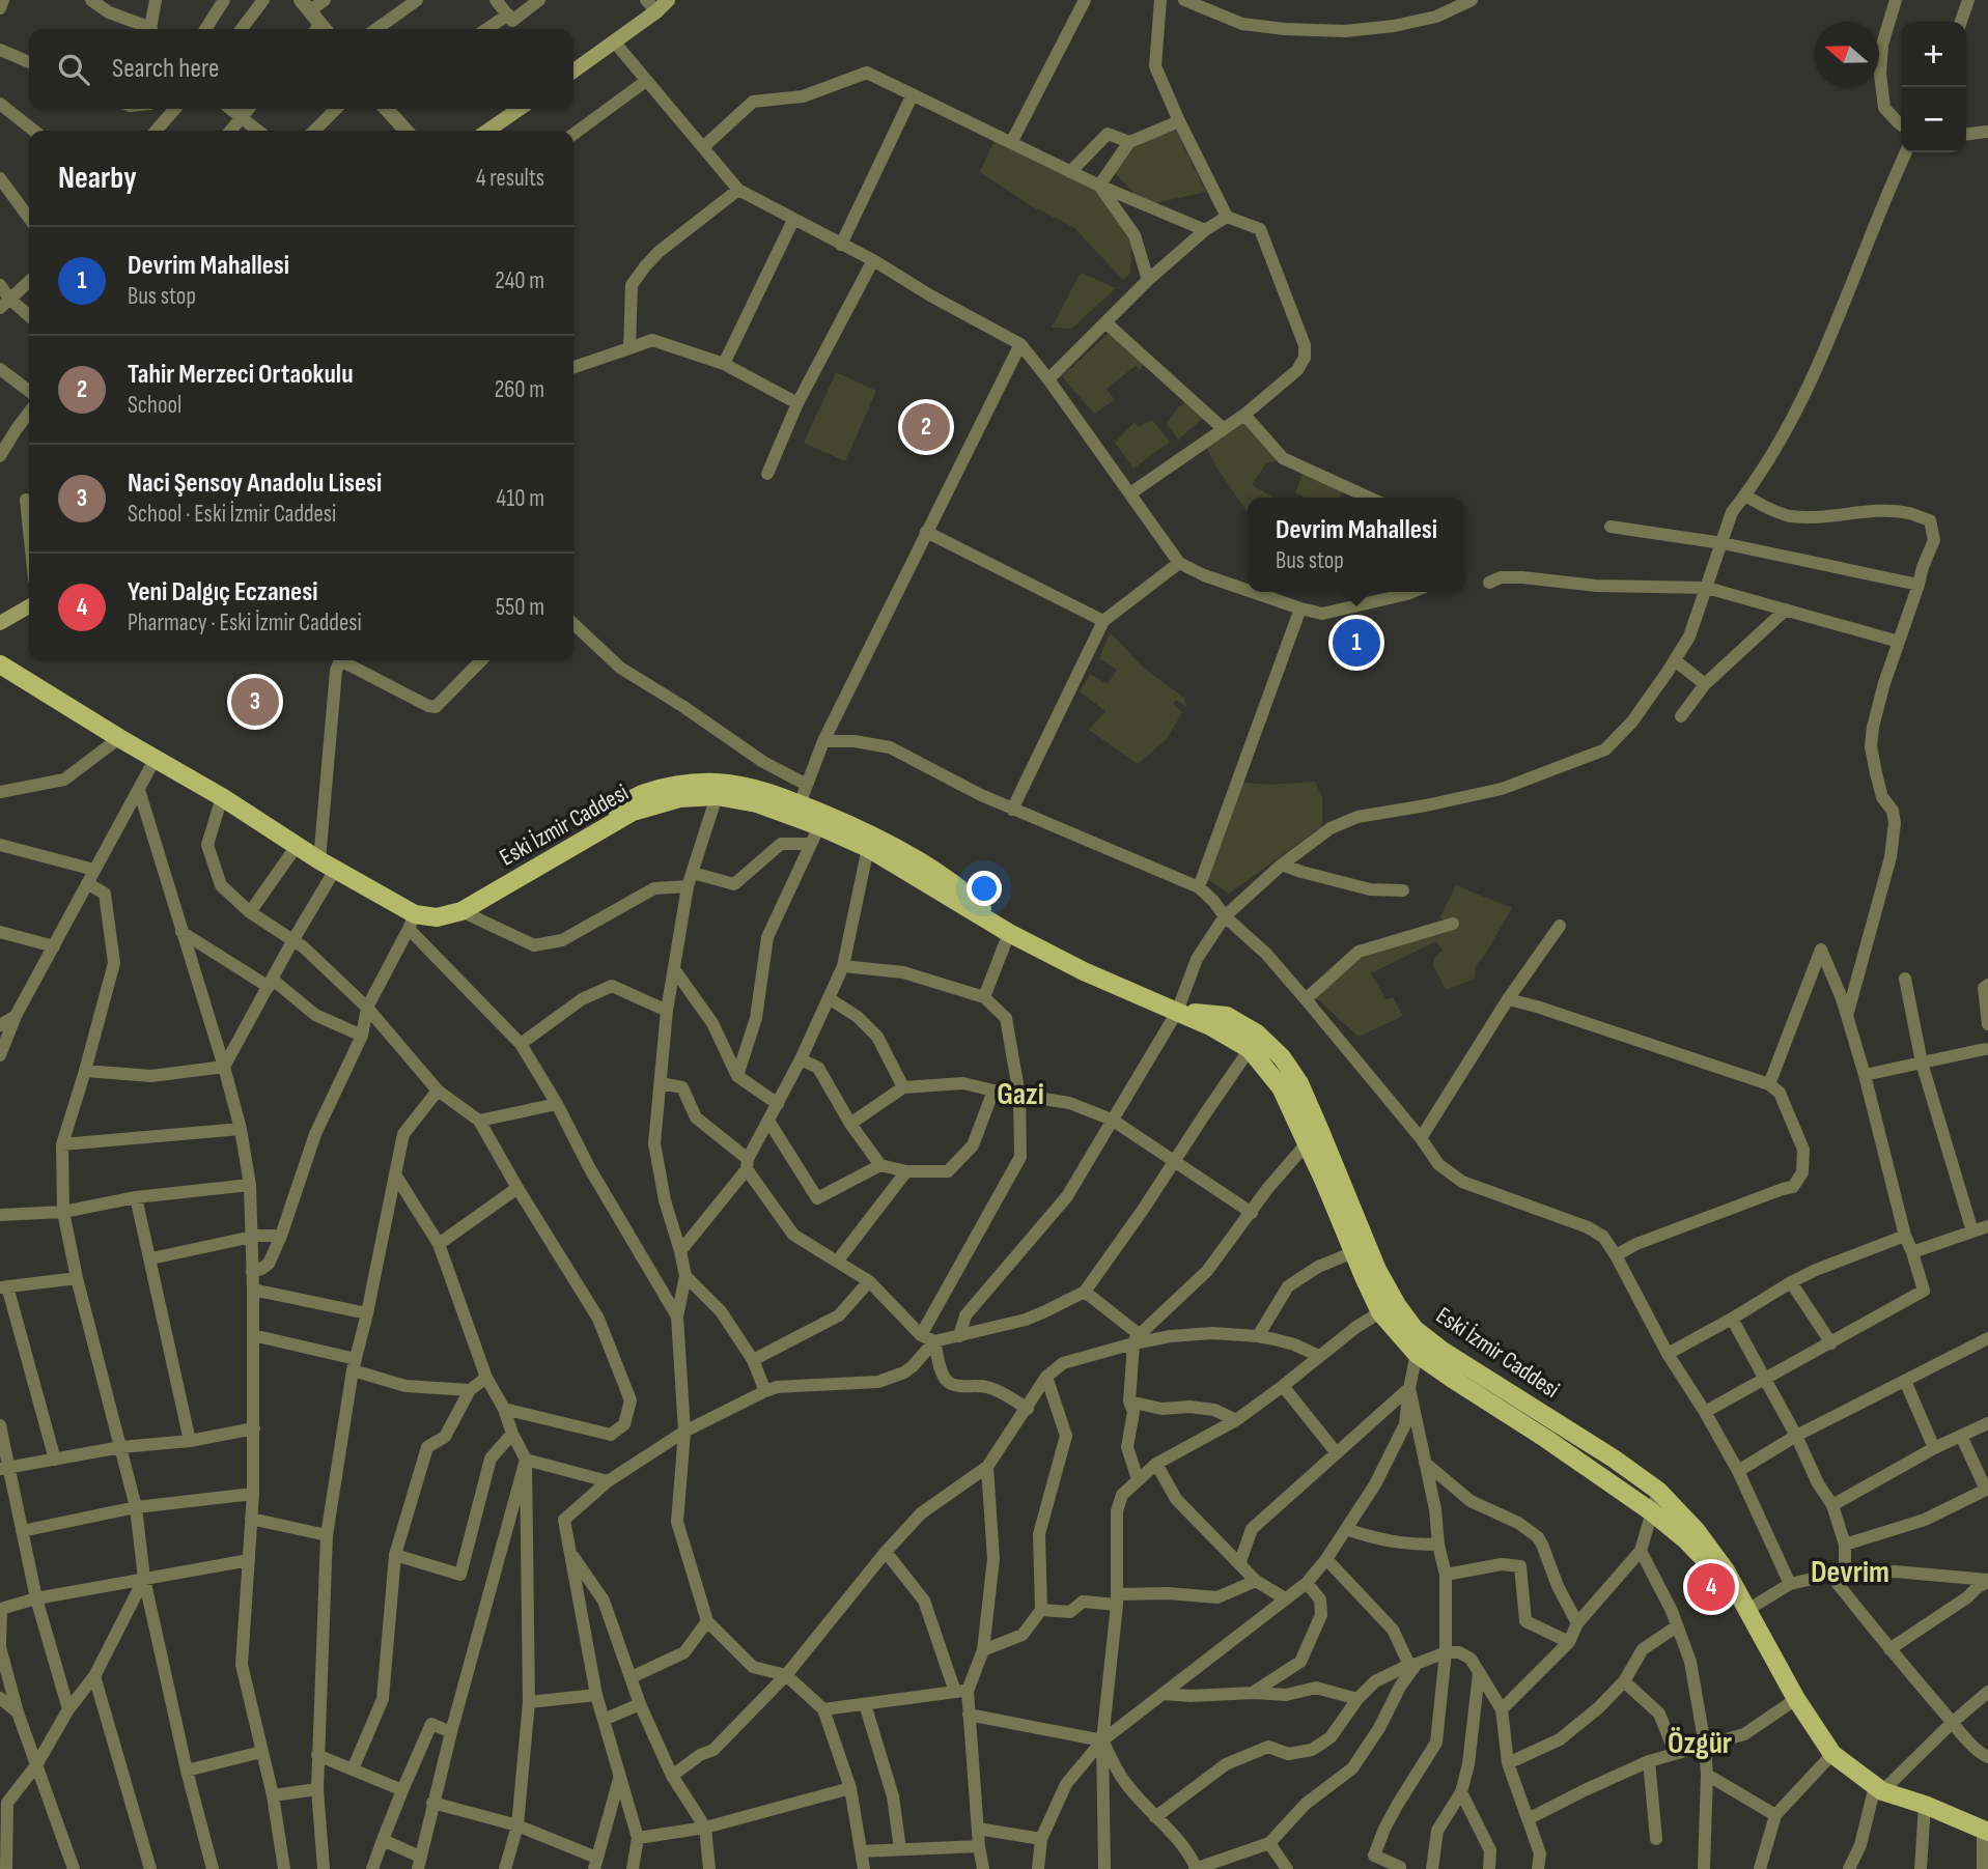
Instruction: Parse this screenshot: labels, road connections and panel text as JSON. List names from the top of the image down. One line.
{"streets":{"main road":["Eski İzmir Caddesi"]},"districts":["Gazi","Devrim","Özgür"],"north":"left","page":{"map_buttons":["+","−"],"search":"Search here","heading":["Nearby","4 results"],"list":[{"mark":"1","name":"Devrim Mahallesi","note":"Bus stop","value":"240 m"},{"mark":"2","name":"Tahir Merzeci Ortaokulu","note":"School","value":"260 m"},{"mark":"3","name":"Naci Şensoy Anadolu Lisesi","note":"School · Eski İzmir Caddesi","value":"410 m"},{"mark":"4","name":"Yeni Dalgıç Eczanesi","note":"Pharmacy · Eski İzmir Caddesi","value":"550 m"}],"pins":["2","1","3","4"],"popup":["Devrim Mahallesi","Bus stop"]}}
